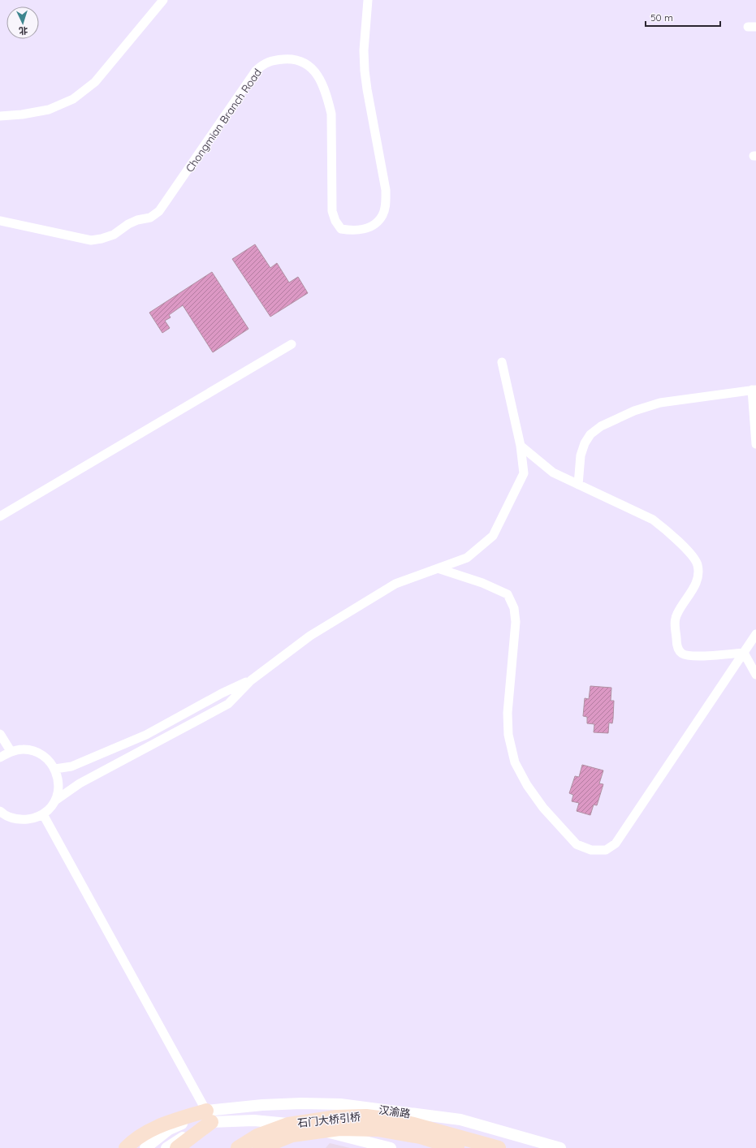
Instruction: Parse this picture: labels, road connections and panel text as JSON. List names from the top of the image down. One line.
{"streets":{"main road":["石门大桥引桥"],"street":["Chongmian Branch Road","汉渝路"]},"scale_bar":"50 m","north":"bottom"}
